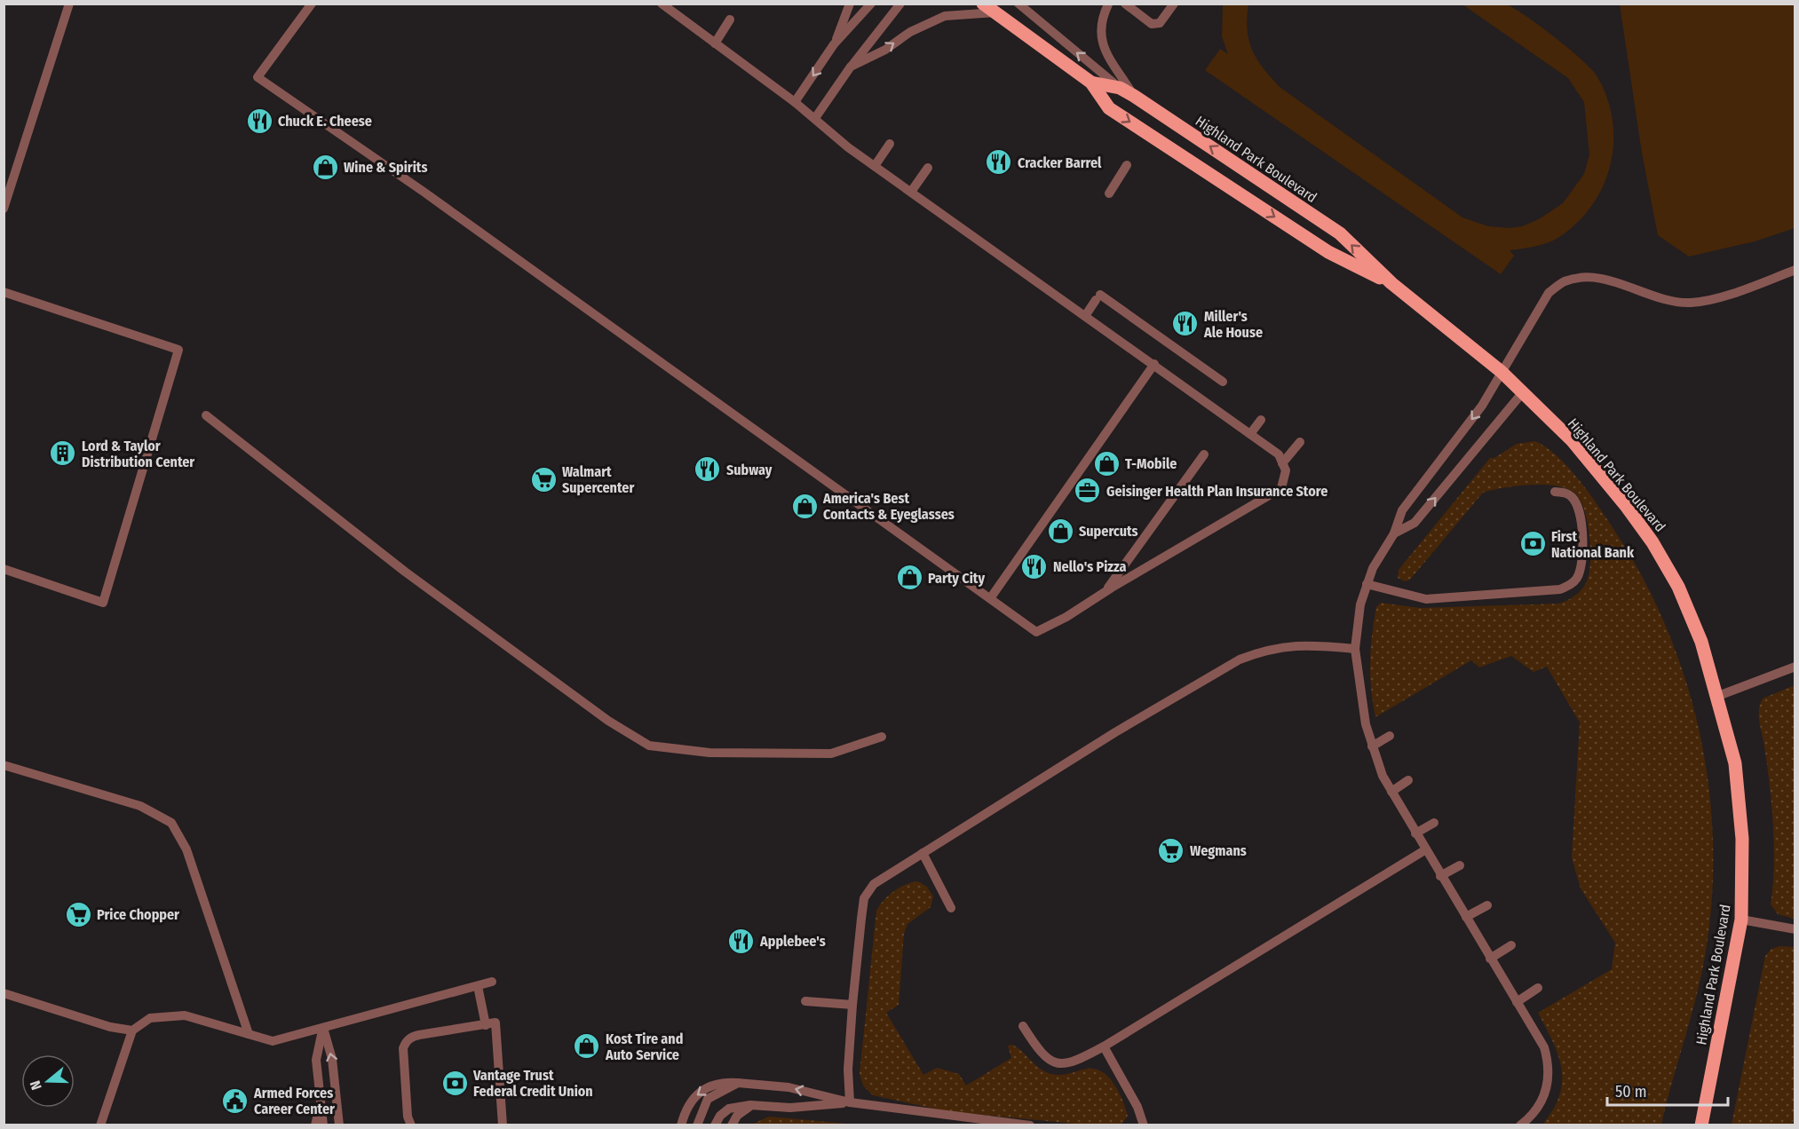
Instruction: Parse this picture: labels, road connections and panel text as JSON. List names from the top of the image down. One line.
{"streets":{"main road":["Highland Park Boulevard"]},"places":{"restaurant":["Chuck E. Cheese","Cracker Barrel","Miller's Ale House","Subway","Nello's Pizza","Applebee's"],"shop":["Wine & Spirits","T-Mobile","America's Best Contacts & Eyeglasses","Supercuts","Party City","Kost Tire and Auto Service"],"building":["Lord & Taylor Distribution Center"],"supermarket":["Walmart Supercenter","Wegmans","Price Chopper"],"office":["Geisinger Health Plan Insurance Store"],"bank":["First National Bank","Vantage Trust Federal Credit Union"],"public building":["Armed Forces Career Center"]},"scale_bar":"50 m","north":"left"}
